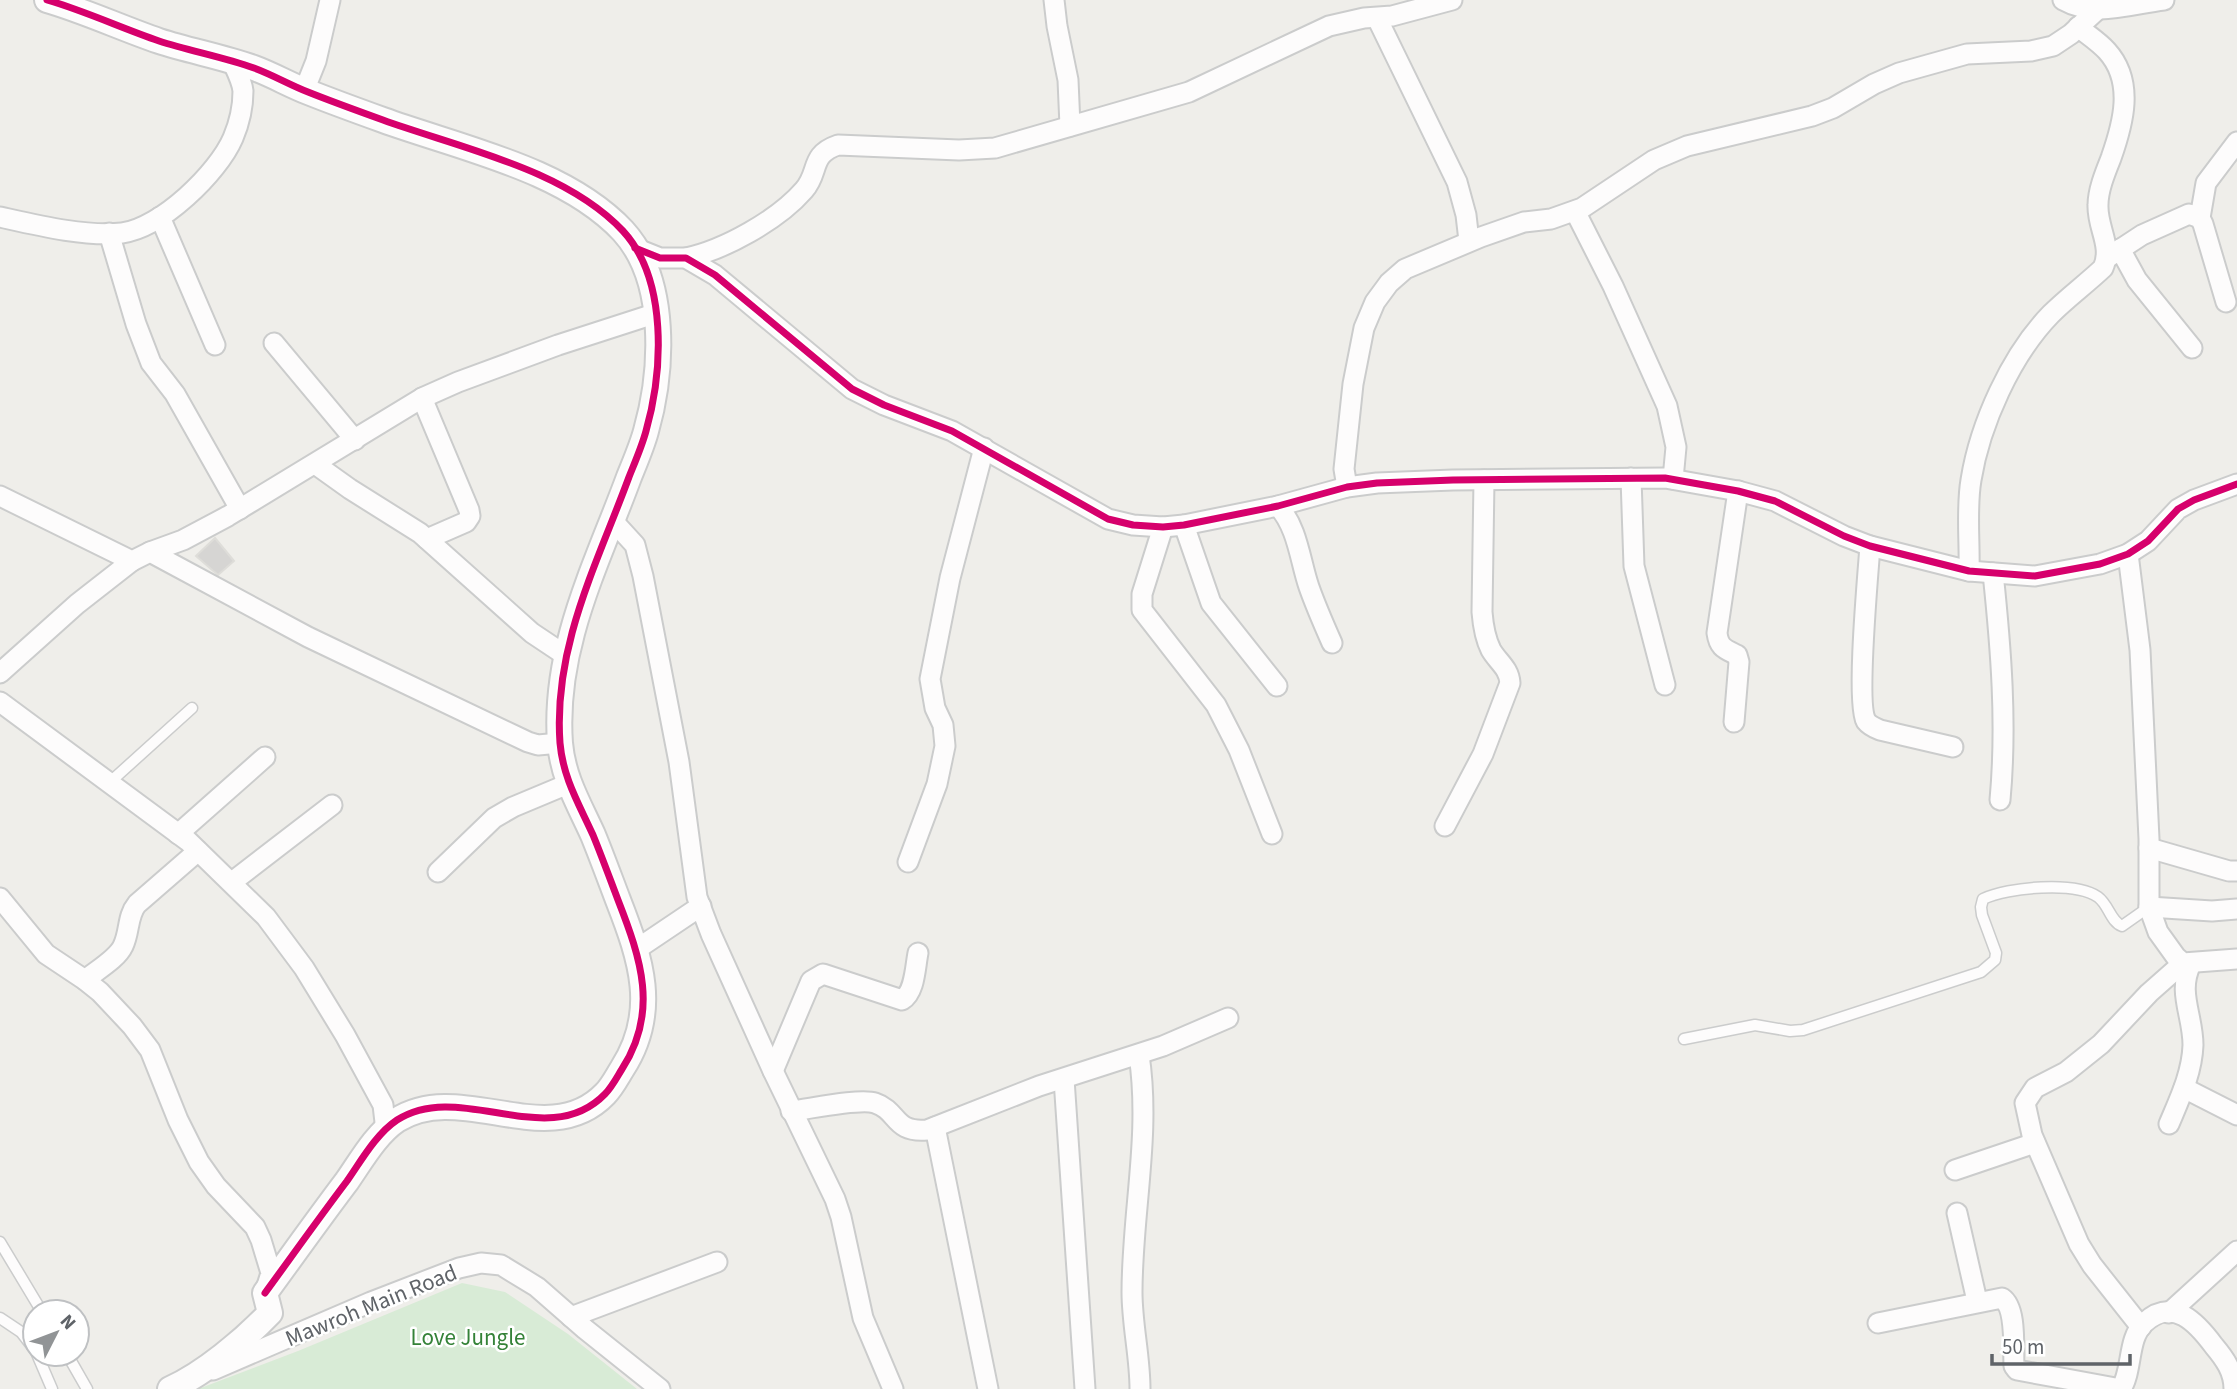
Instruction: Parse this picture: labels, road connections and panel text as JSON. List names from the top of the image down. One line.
{"streets":{"street":["Mawroh Main Road"]},"parks":["Love Jungle"],"scale_bar":"50 m","north":"top right"}
